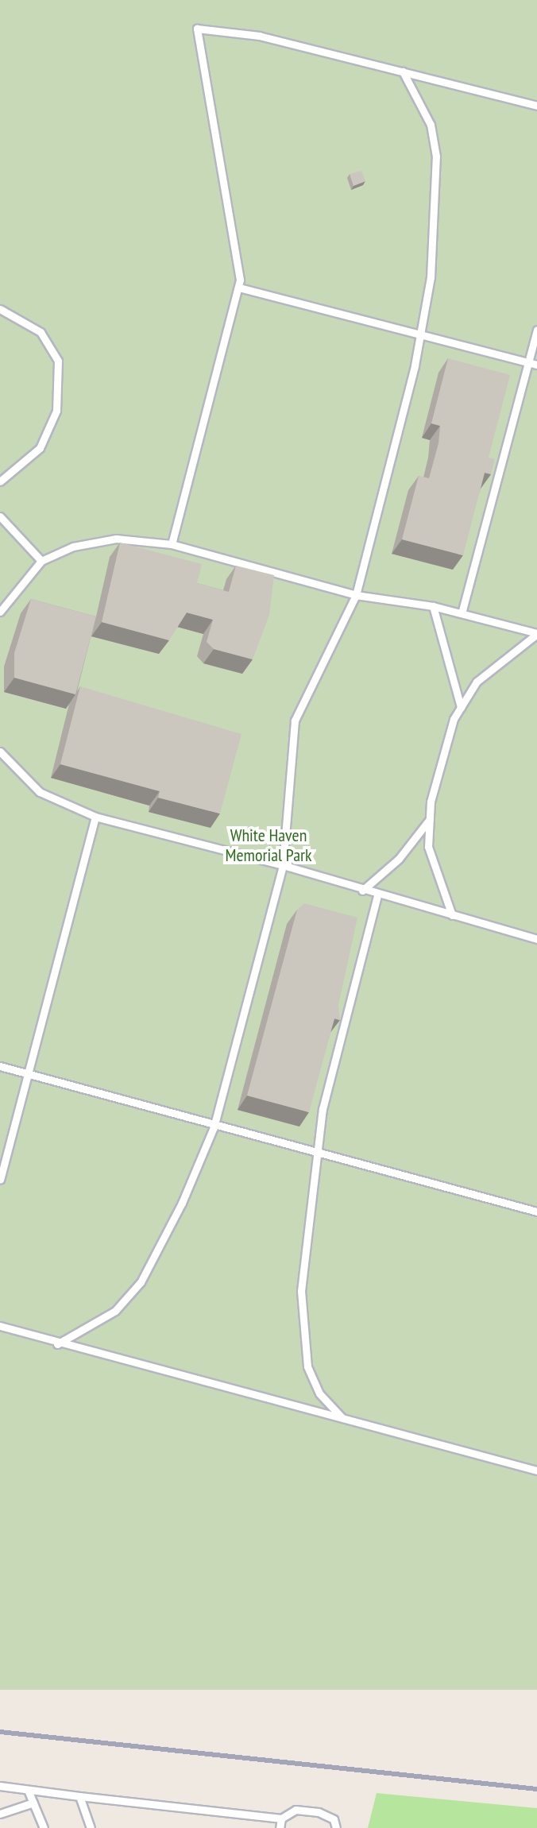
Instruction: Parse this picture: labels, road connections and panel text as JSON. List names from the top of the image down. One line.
{"parks":["White Haven Memorial Park"]}
